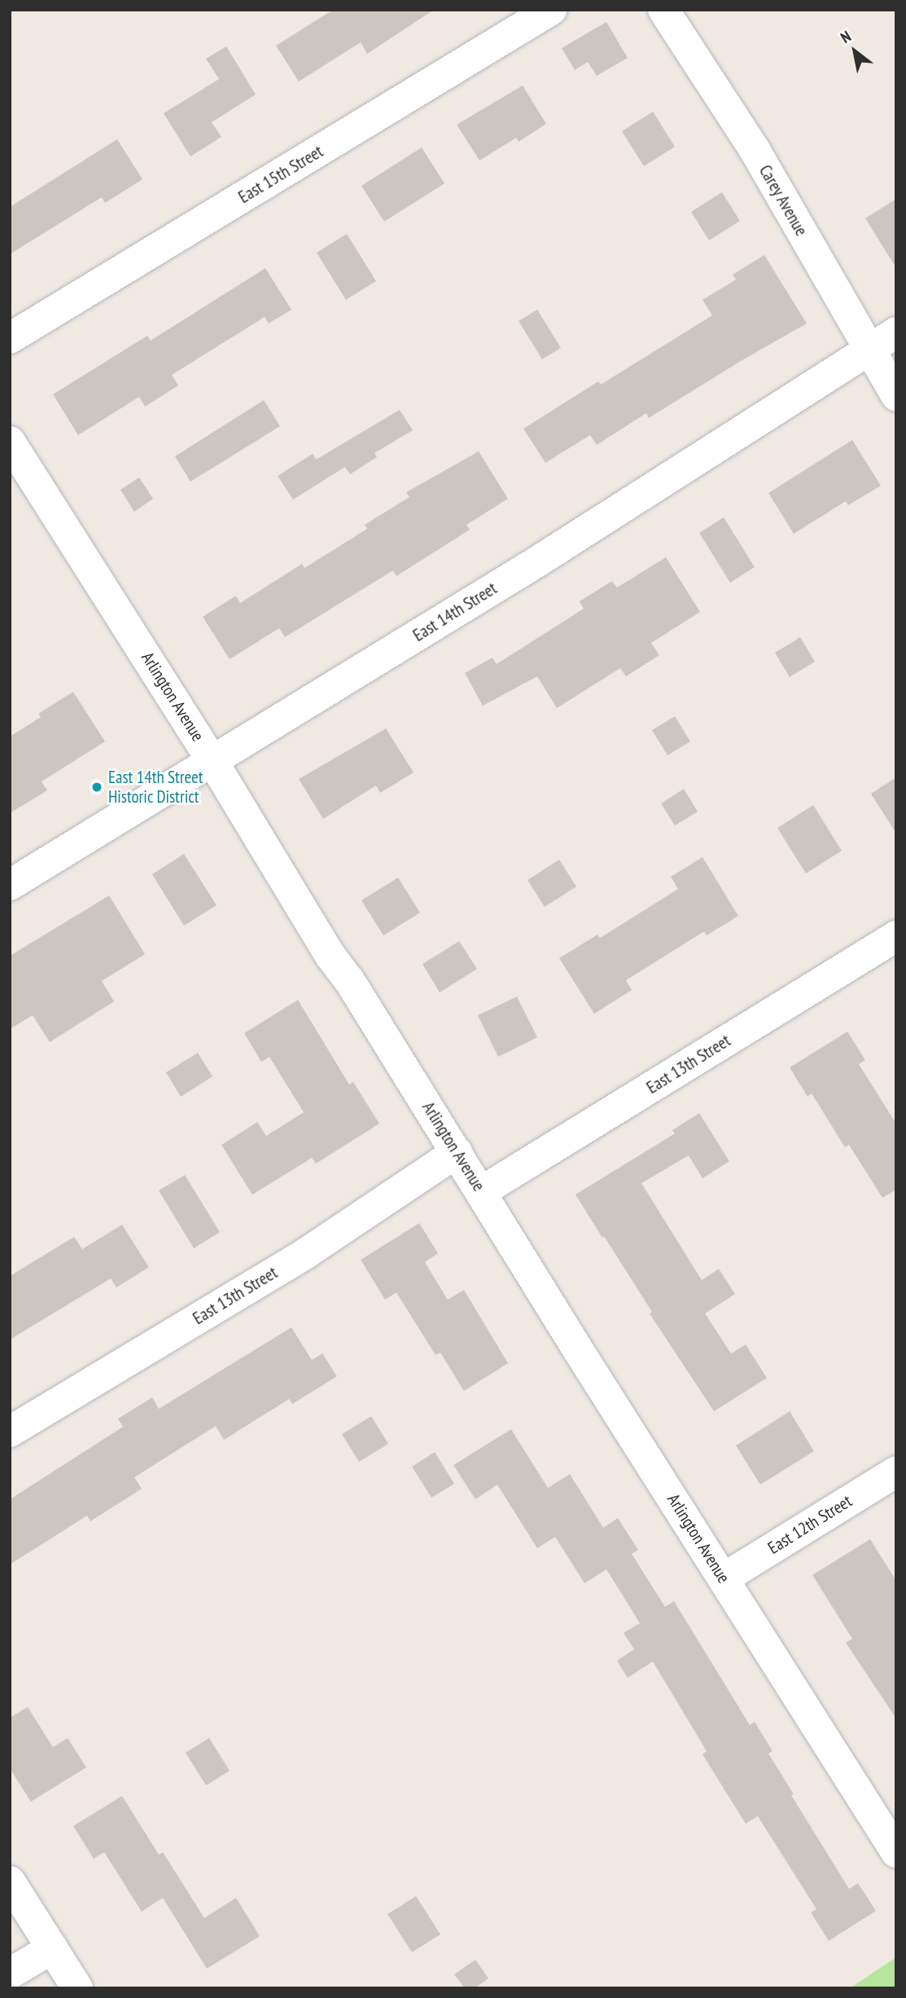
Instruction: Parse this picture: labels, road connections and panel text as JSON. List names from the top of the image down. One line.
{"streets":{"street":["East 15th Street","Carey Avenue","East 14th Street","Arlington Avenue","East 13th Street","East 12th Street"]},"crossings":[["Carey Avenue","East 14th Street"],["East 14th Street","Arlington Avenue"],["Arlington Avenue","East 13th Street"],["Arlington Avenue","East 12th Street"]],"places":["East 14th Street Historic District"],"north":"top left"}
